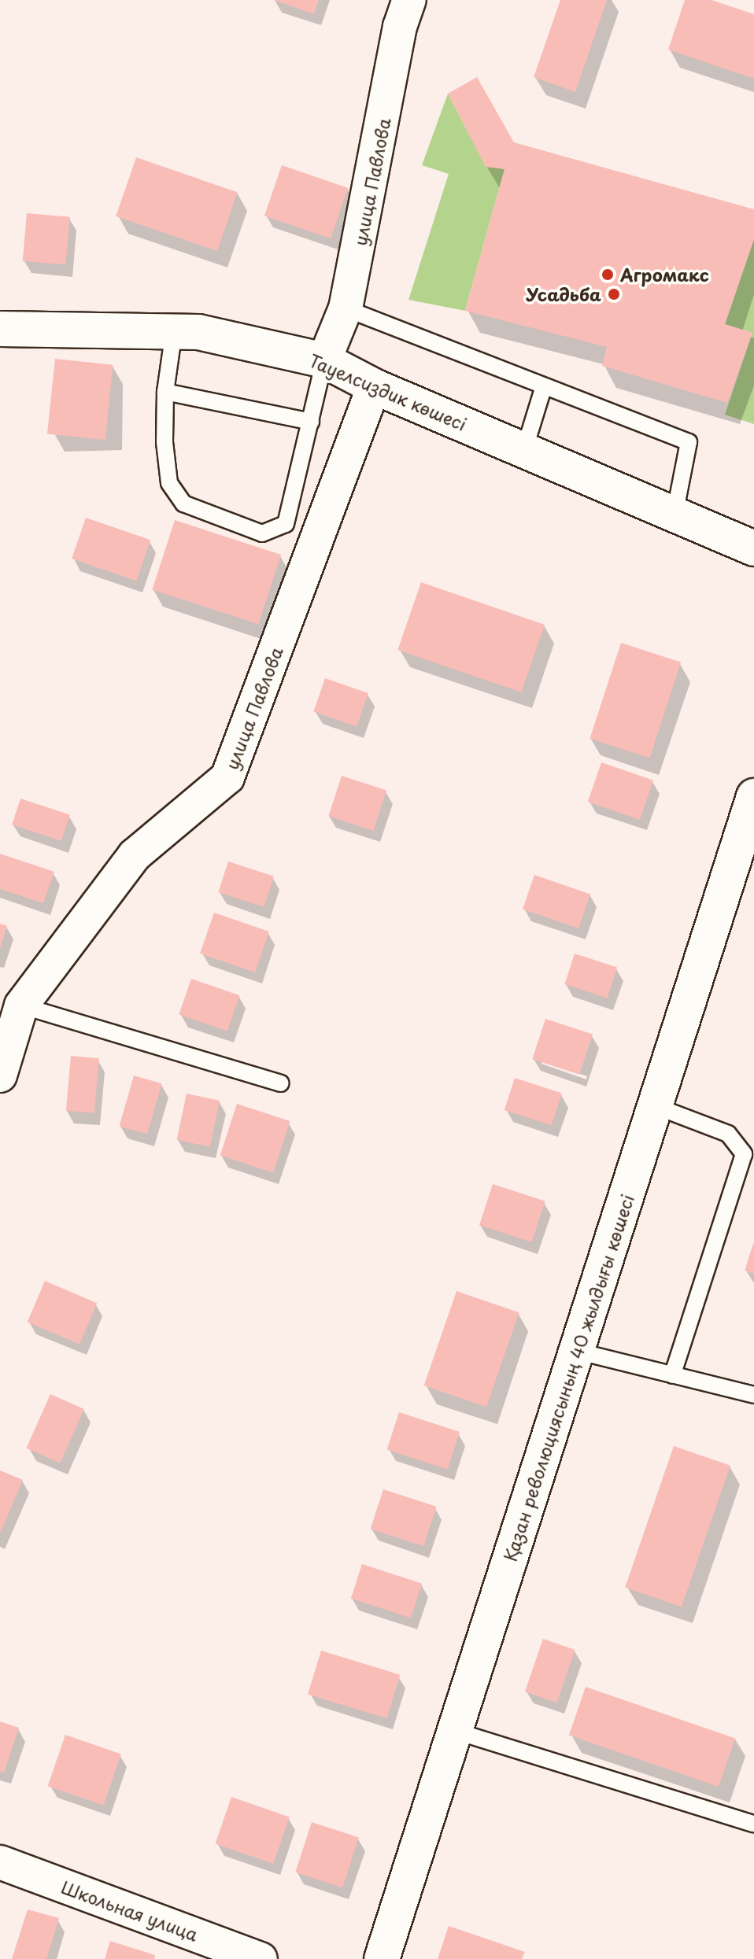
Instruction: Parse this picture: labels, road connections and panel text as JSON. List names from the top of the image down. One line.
{"streets":{"street":["улица Павлова","Тауелсиздик көшесі","Қазан революциясының 40 жылдығы көшесі","Школьная улица"]},"crossings":[["улица Павлова","Тауелсиздик көшесі"]],"places":["Агромакс","Усадьба"]}
